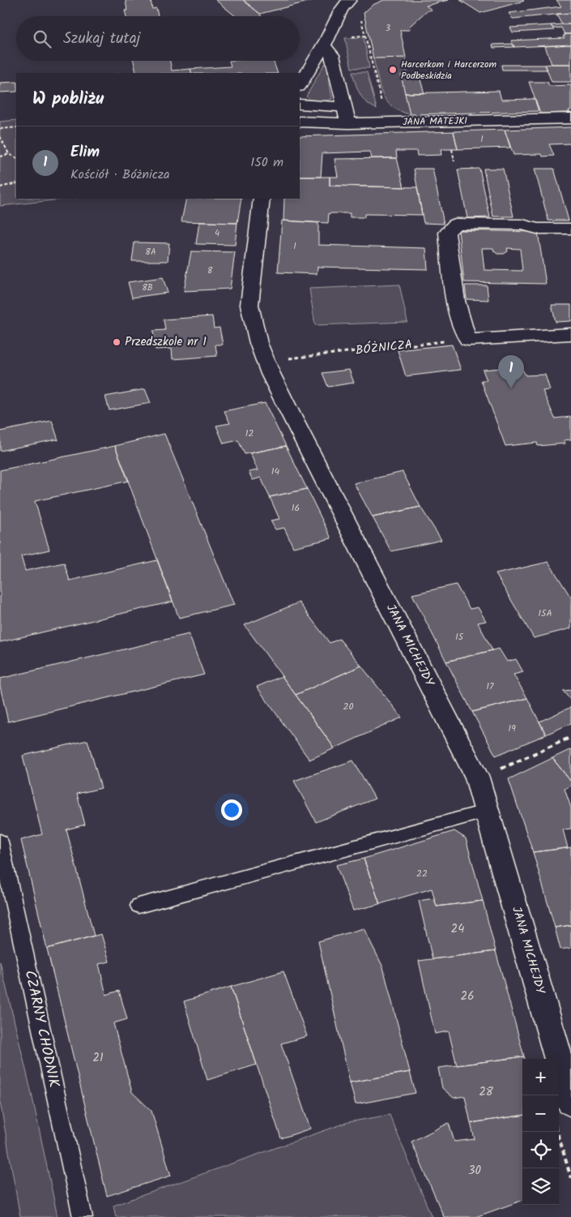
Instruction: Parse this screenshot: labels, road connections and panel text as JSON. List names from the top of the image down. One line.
{"streets":{"street":["JANA MATEJKI","JANA MICHEJDY"],"lane":["CZARNY CHODNIK"],"path":["BÓŻNICZA"]},"places":["Harcerkom i Harcerzom Podbeskidzia","Przedszkole nr 1"],"house_numbers":["3","1","4","1","8A","8","8B","12","14","16","15A","15","17","20","19","22","24","26","21","28","30"],"page":{"search":"Szukaj tutaj","heading":"W pobliżu","list":[{"mark":"1","name":"Elim","note":"Kościół · Bóżnicza","value":"150 m"}],"pins":"1","map_buttons":["+","−"]}}
